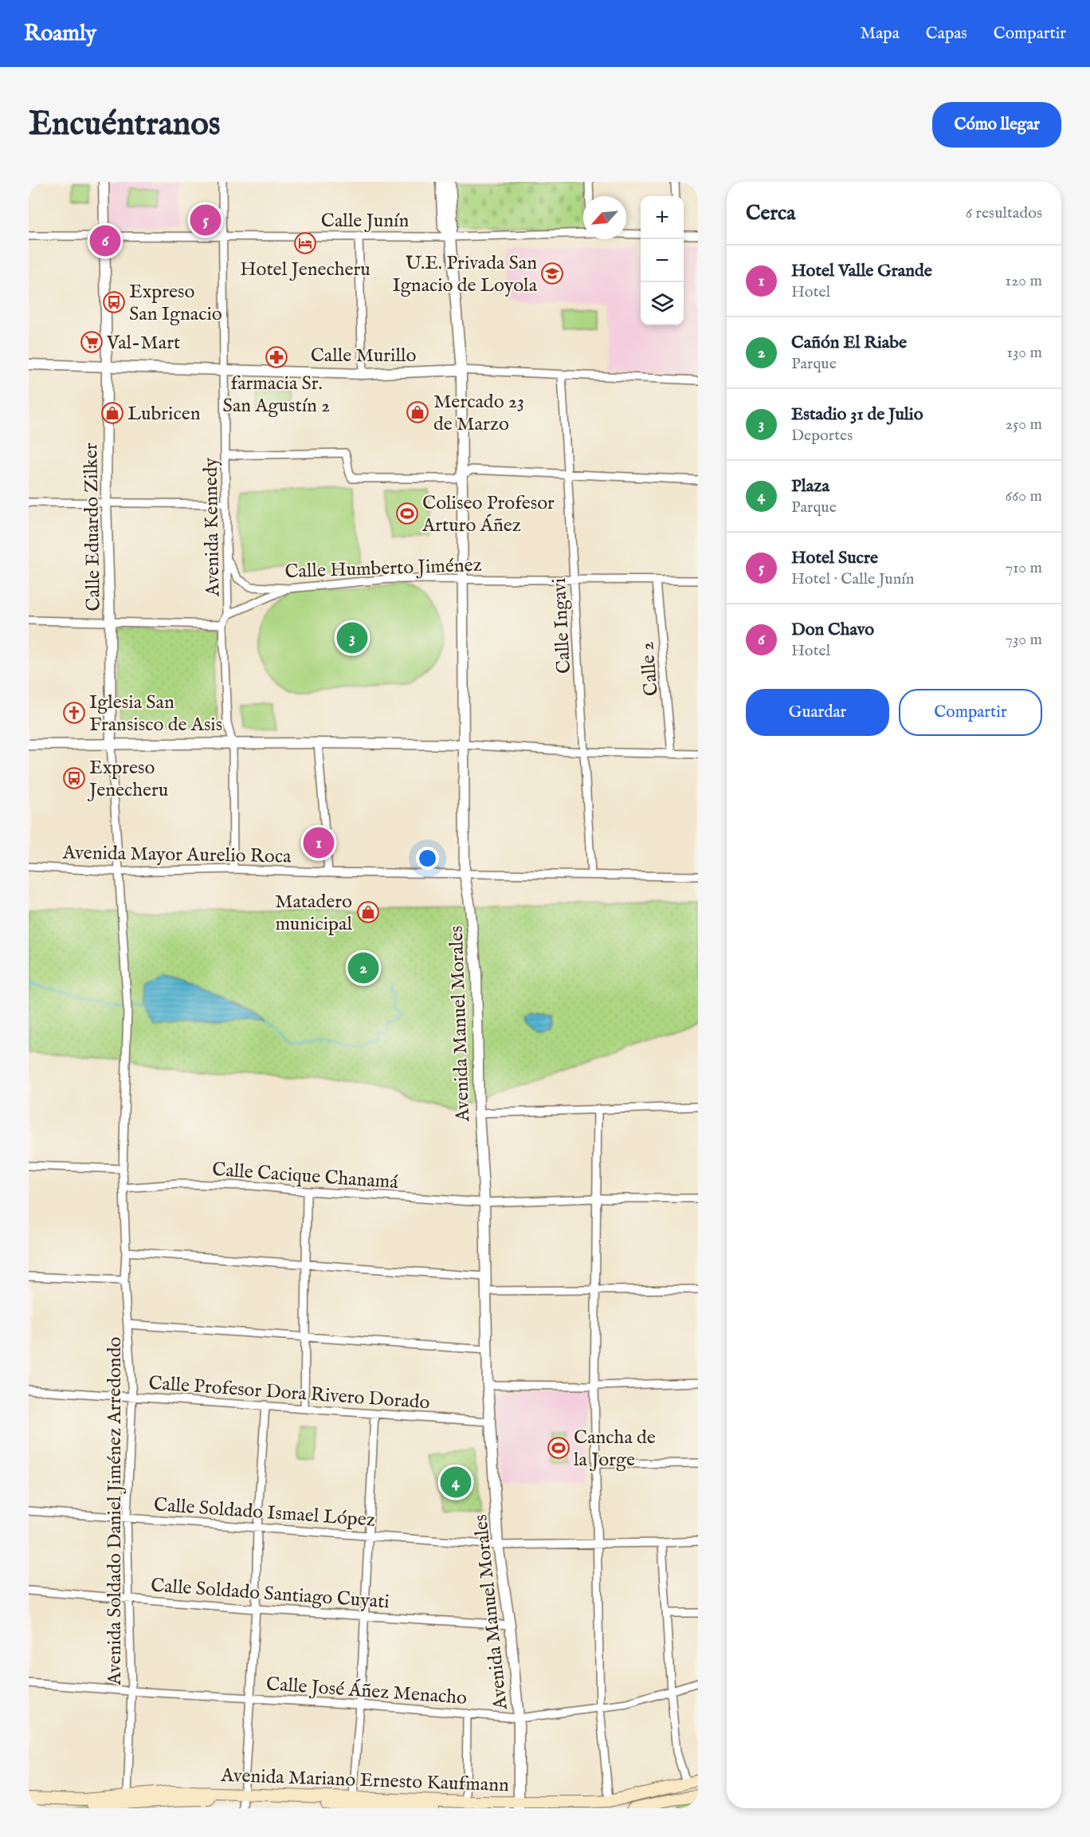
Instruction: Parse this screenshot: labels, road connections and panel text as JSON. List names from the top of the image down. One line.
{"streets":{"main road":["Avenida Mariano Ernesto Kaufmann"],"street":["Calle Junín","Calle Murillo","Calle Eduardo Zilker","Avenida Kennedy","Calle Humberto Jiménez","Calle Ingavi","Calle 2","Avenida Mayor Aurelio Roca","Avenida Manuel Morales","Calle Cacique Chanamá","Calle Profesor Dora Rivero Dorado","Avenida Soldado Daniel Jiménez Arredondo","Calle Soldado Ismael López","Calle Soldado Santiago Cuyati","Calle José Áñez Menacho"]},"crossings":[["Calle Junín","Calle Eduardo Zilker"],["Calle Junín","Avenida Kennedy"],["Calle Junín","Avenida Manuel Morales"],["Calle Murillo","Calle Eduardo Zilker"],["Calle Murillo","Avenida Kennedy"],["Calle Murillo","Calle Ingavi"],["Calle Murillo","Avenida Manuel Morales"],["Calle Eduardo Zilker","Avenida Mayor Aurelio Roca"],["Calle Eduardo Zilker","Avenida Soldado Daniel Jiménez Arredondo"],["Avenida Kennedy","Calle Humberto Jiménez"],["Avenida Kennedy","Avenida Mayor Aurelio Roca"],["Calle Humberto Jiménez","Calle Ingavi"],["Calle Humberto Jiménez","Calle 2"],["Calle Humberto Jiménez","Avenida Manuel Morales"],["Calle Ingavi","Avenida Mayor Aurelio Roca"],["Avenida Mayor Aurelio Roca","Avenida Manuel Morales"],["Avenida Manuel Morales","Calle Cacique Chanamá"],["Avenida Manuel Morales","Calle Profesor Dora Rivero Dorado"],["Avenida Manuel Morales","Calle Soldado Ismael López"],["Avenida Manuel Morales","Calle Soldado Santiago Cuyati"],["Avenida Manuel Morales","Calle José Áñez Menacho"],["Avenida Manuel Morales","Avenida Mariano Ernesto Kaufmann"],["Calle Cacique Chanamá","Avenida Soldado Daniel Jiménez Arredondo"],["Calle Profesor Dora Rivero Dorado","Avenida Soldado Daniel Jiménez Arredondo"],["Avenida Soldado Daniel Jiménez Arredondo","Calle Soldado Ismael López"],["Avenida Soldado Daniel Jiménez Arredondo","Calle Soldado Santiago Cuyati"],["Avenida Soldado Daniel Jiménez Arredondo","Calle José Áñez Menacho"],["Avenida Soldado Daniel Jiménez Arredondo","Avenida Mariano Ernesto Kaufmann"]],"places":{"hotel":["Hotel Jenecheru"],"school or university":["U.E. Privada San Ignacio de Loyola"],"bus stop":["Expreso San Ignacio","Expreso Jenecheru"],"supermarket":["Val-Mart"],"pharmacy":["farmacia Sr. San Agustín 2"],"shop":["Mercado 23 de Marzo","Lubricen","Matadero municipal"],"sports":["Coliseo Profesor Arturo Áñez","Cancha de la Jorge"],"church":["Iglesia San Fransisco de Asis"]},"north":"bottom left","page":{"header":"Roamly","nav":["Mapa","Capas","Compartir"],"buttons":["Cómo llegar",["Guardar","Compartir"]],"title":"Encuéntranos","heading":["Cerca","6 resultados"],"map_buttons":["+","−"],"pins":["5","6","3","1","2","4"],"list":[{"mark":"1","name":"Hotel Valle Grande","note":"Hotel","value":"120 m"},{"mark":"2","name":"Cañón El Riabe","note":"Parque","value":"130 m"},{"mark":"3","name":"Estadio 31 de Julio","note":"Deportes","value":"250 m"},{"mark":"4","name":"Plaza","note":"Parque","value":"660 m"},{"mark":"5","name":"Hotel Sucre","note":"Hotel · Calle Junín","value":"710 m"},{"mark":"6","name":"Don Chavo","note":"Hotel","value":"730 m"}]}}
